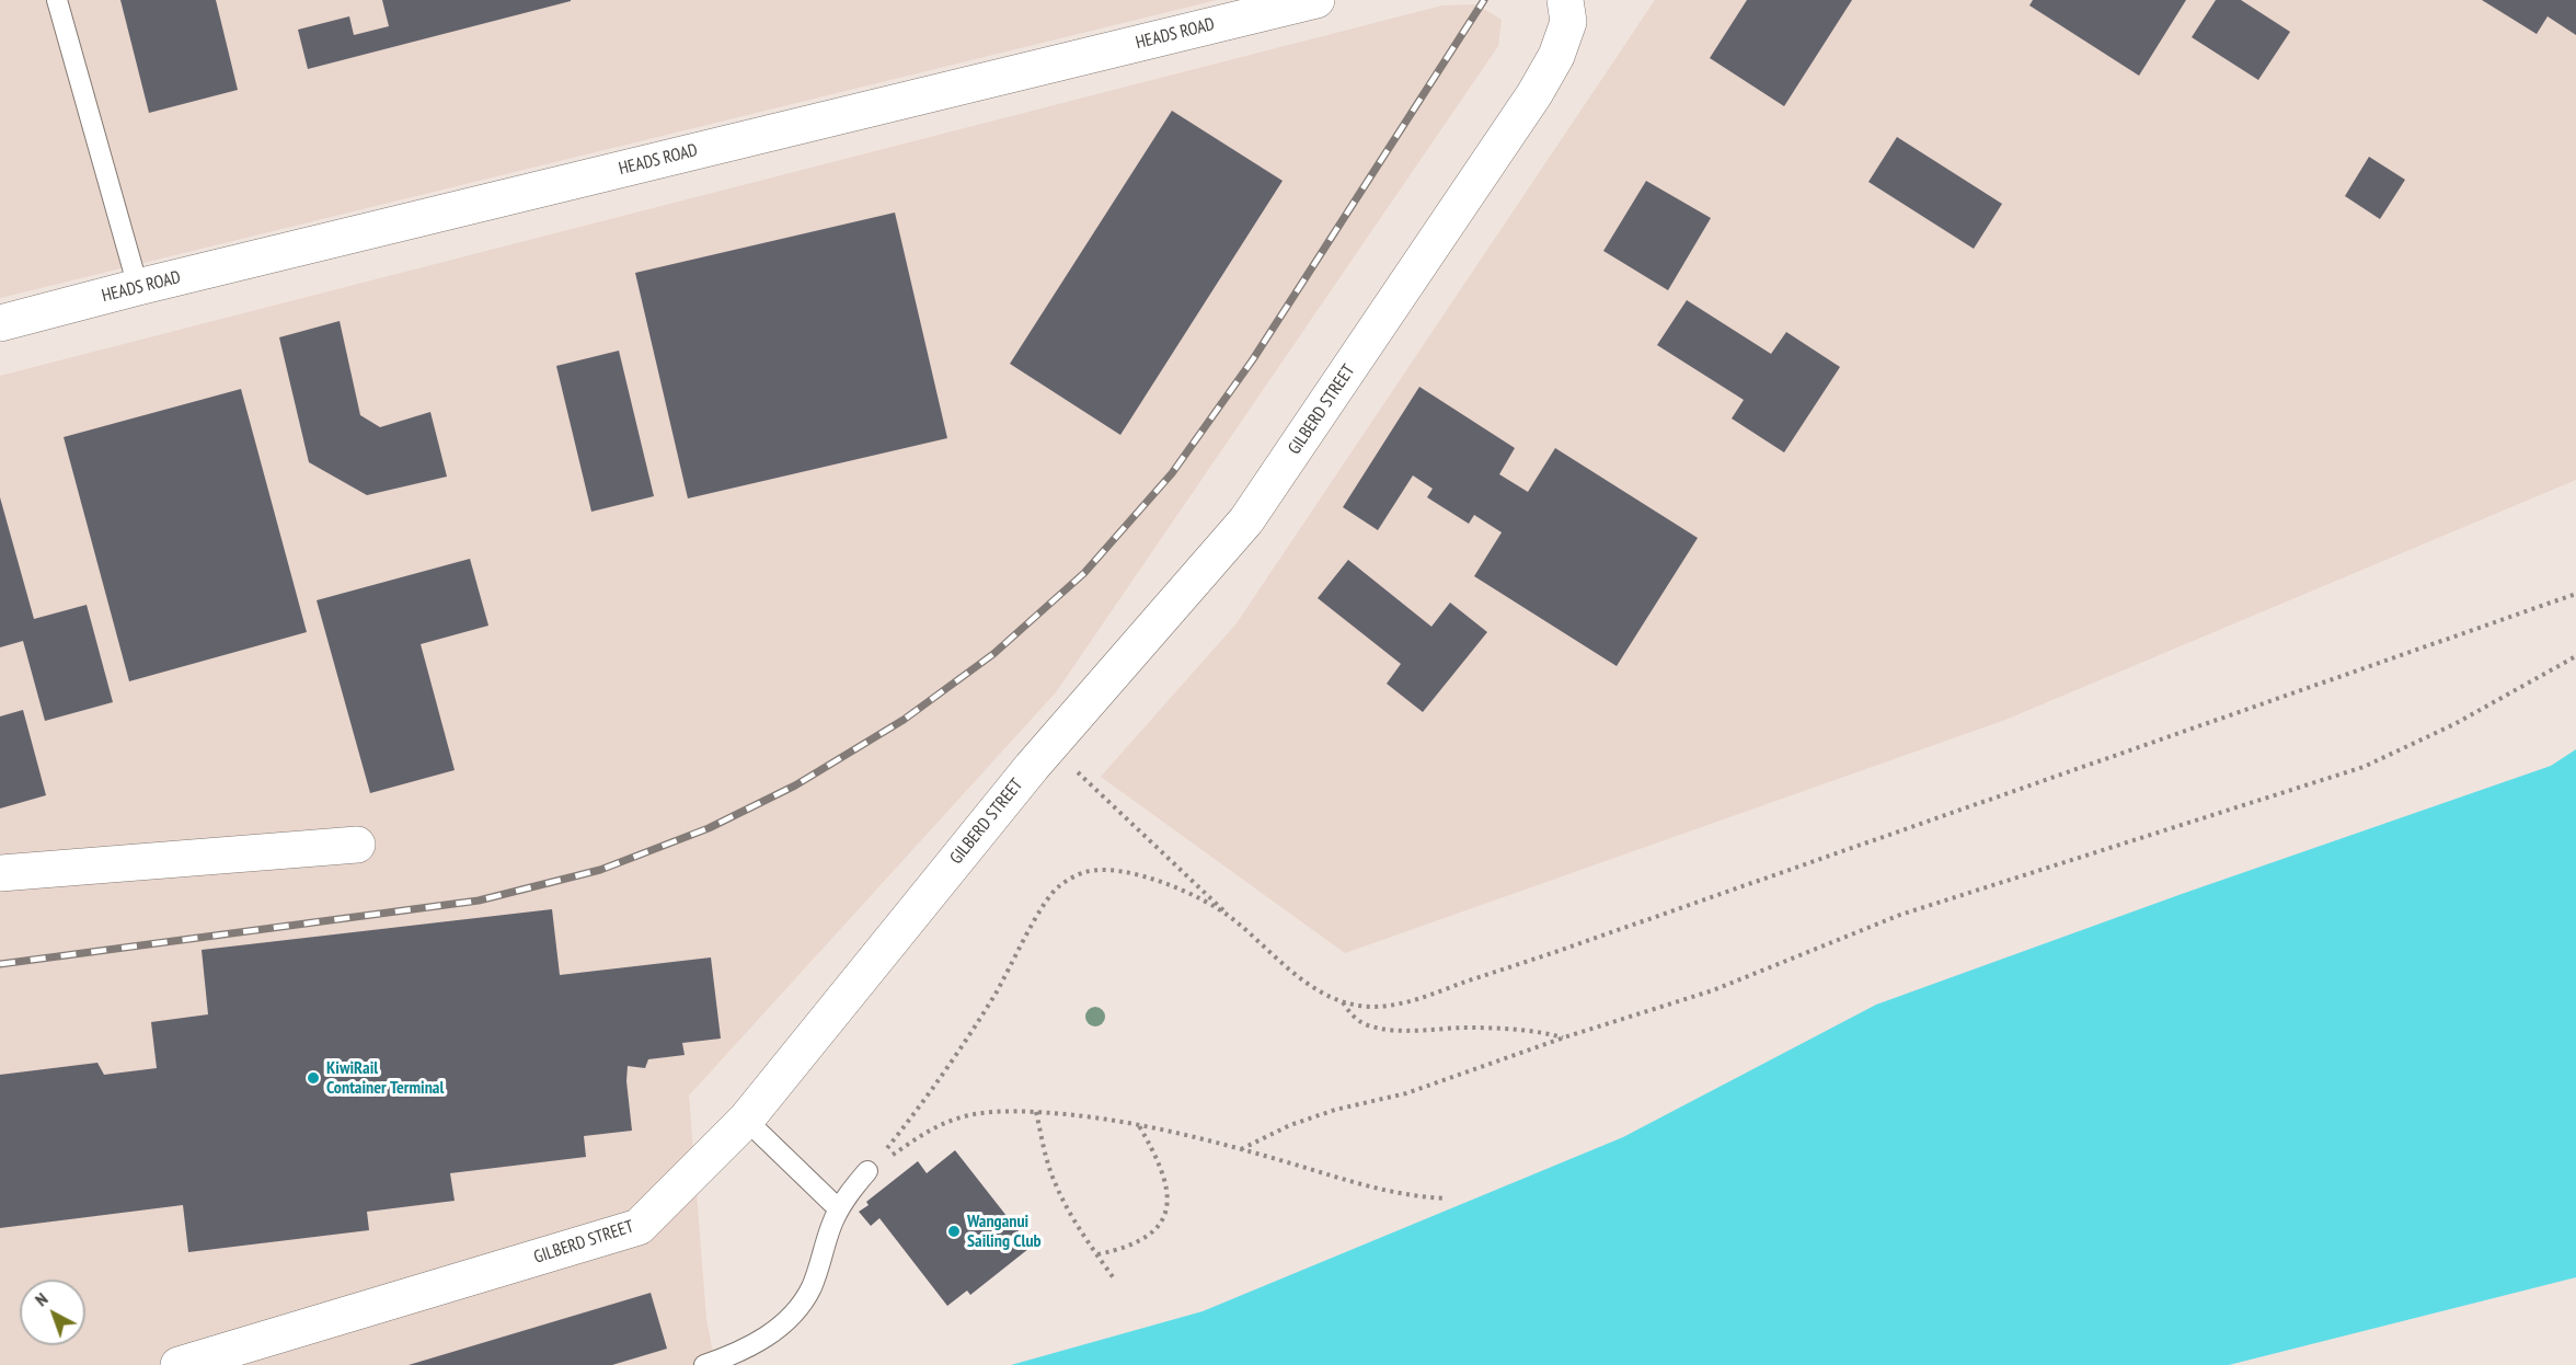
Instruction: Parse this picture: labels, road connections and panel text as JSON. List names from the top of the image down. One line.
{"streets":{"street":["HEADS ROAD","GILBERD STREET"]},"places":["KiwiRail Container Terminal","Wanganui Sailing Club"],"north":"top left"}
